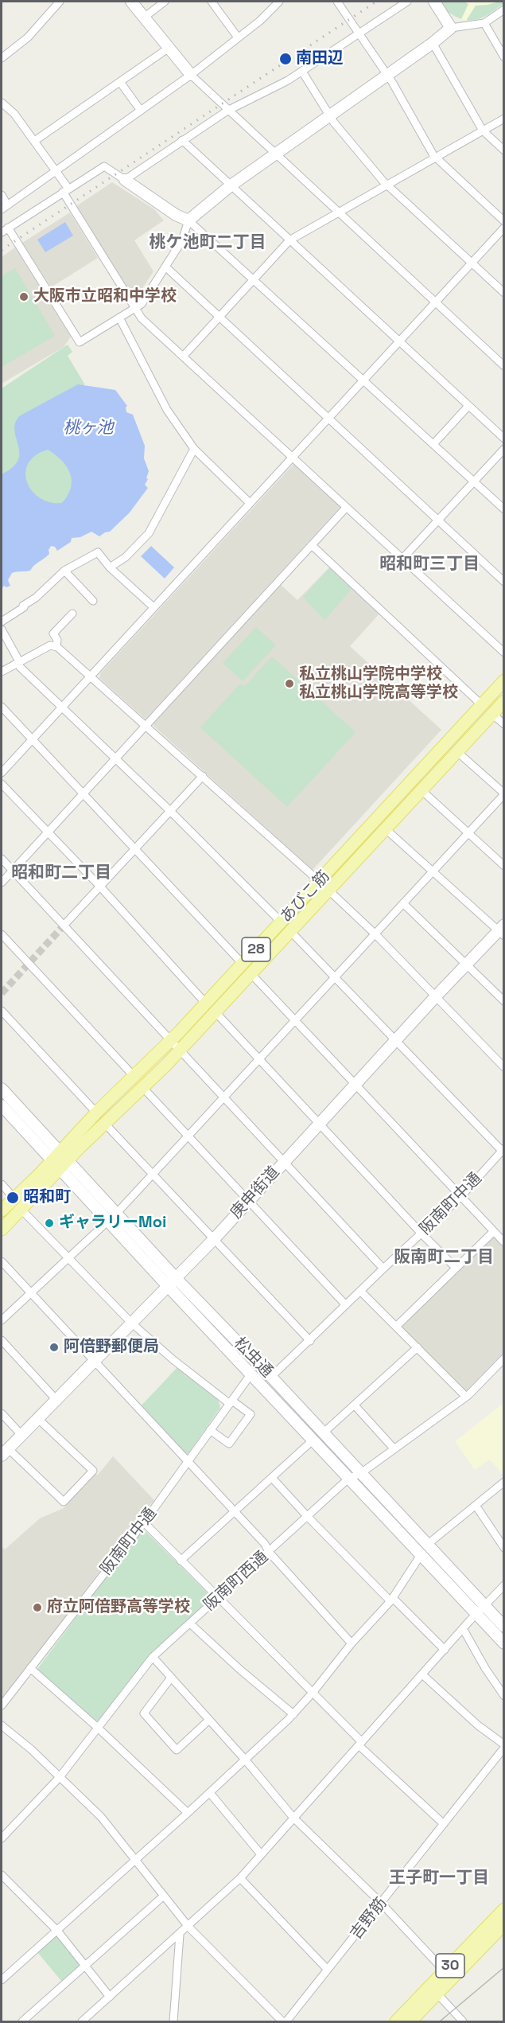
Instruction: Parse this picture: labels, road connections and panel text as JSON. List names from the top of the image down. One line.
{"streets":{"main road":["あびこ筋","28","30"],"street":["庚申街道","阪南町中通","松虫通","阪南町西通","吉野筋"]},"crossings":[["あびこ筋","松虫通"],["庚申街道","松虫通"],["阪南町中通","松虫通"],["松虫通","阪南町西通"]],"districts":["桃ケ池町二丁目","昭和町三丁目","昭和町二丁目","阪南町二丁目","王子町一丁目"],"water":["桃ヶ池"],"places":["南田辺","大阪市立昭和中学校","私立桃山学院中学校 私立桃山学院高等学校","昭和町","ギャラリーMoi","阿倍野郵便局","府立阿倍野高等学校"]}
